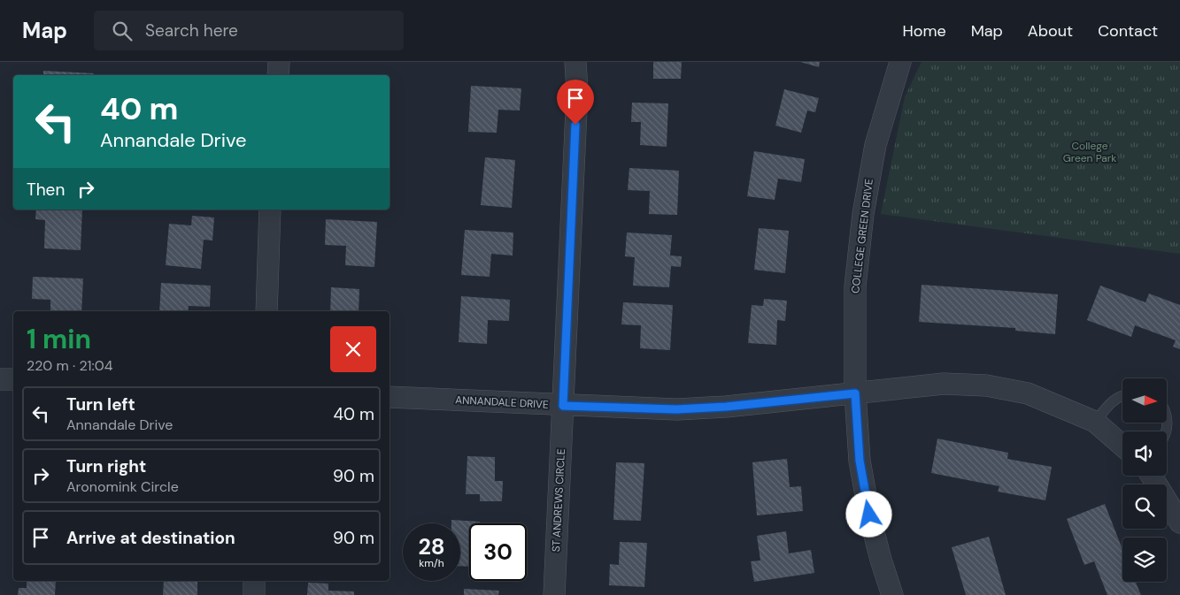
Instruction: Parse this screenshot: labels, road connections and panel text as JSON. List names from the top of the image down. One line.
{"streets":{"street":["COLLEGE GREEN DRIVE","ANNANDALE DRIVE","ST ANDREWS CIRCLE"]},"crossings":[["COLLEGE GREEN DRIVE","ANNANDALE DRIVE"],["ANNANDALE DRIVE","ST ANDREWS CIRCLE"]],"parks":["College Green Park"],"north":"right","page":{"header":"Map","search":"Search here","nav":["Home","Map","About","Contact"],"turn":["40 m","Annandale Drive"],"then":"Then","heading":["1 min","220 m · 21:04"],"list":[{"name":"Turn left","note":"Annandale Drive","value":"40 m"},{"name":"Turn right","note":"Aronomink Circle","value":"90 m"},{"name":"Arrive at destination","value":"90 m"}],"speed":"28 km/h","limit":"30"}}
